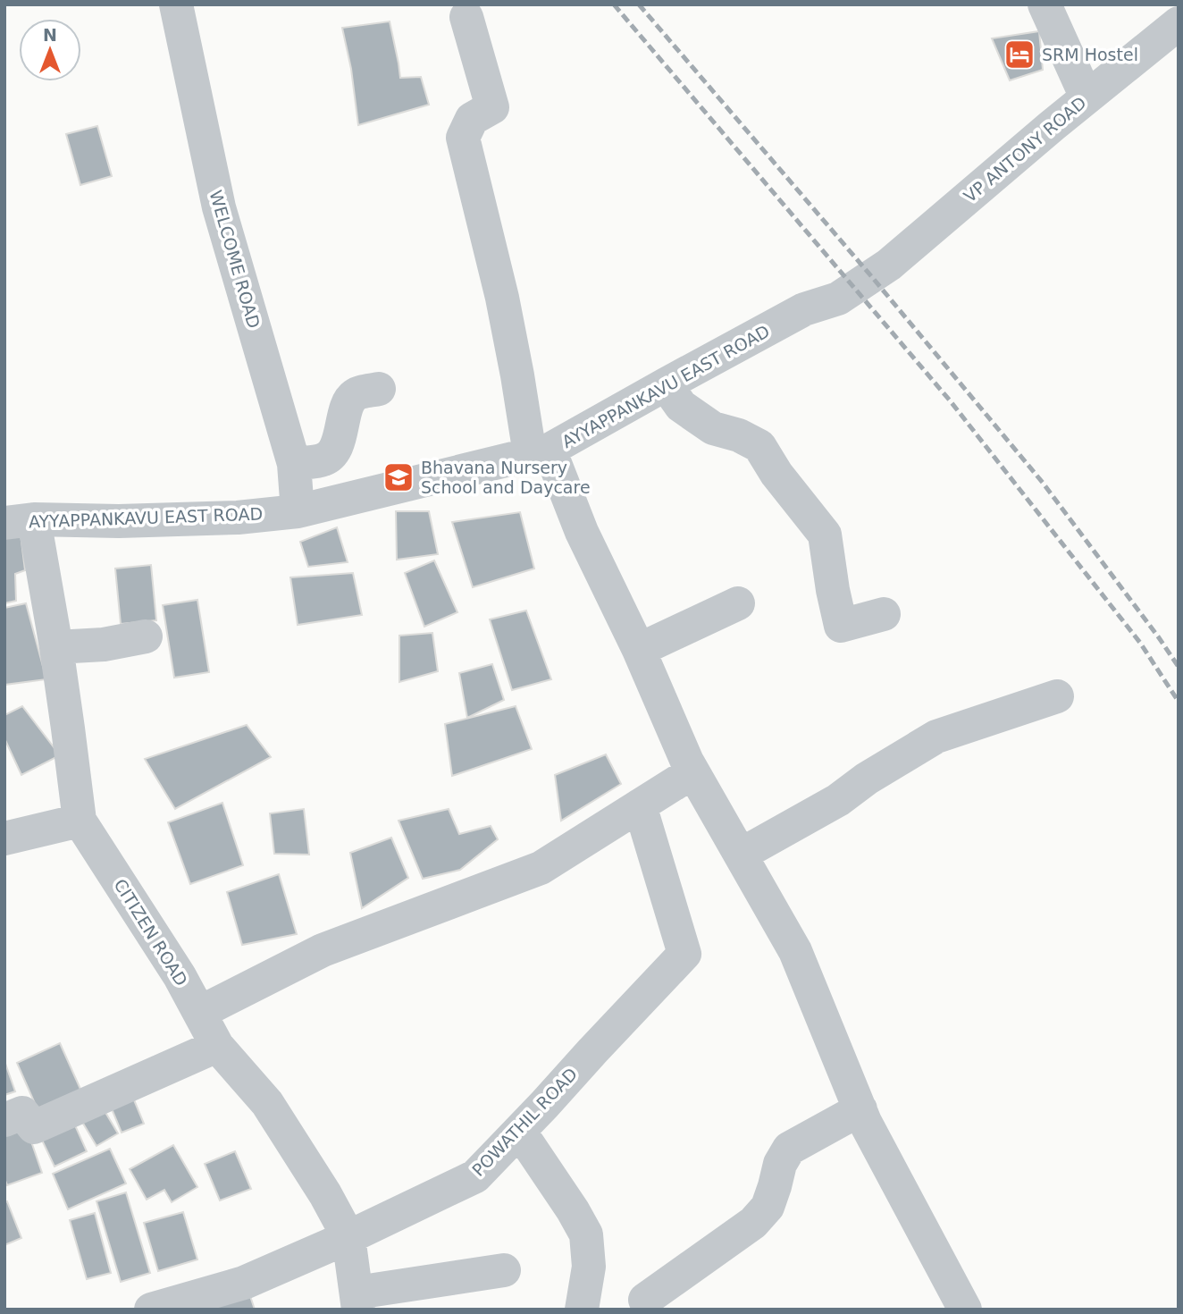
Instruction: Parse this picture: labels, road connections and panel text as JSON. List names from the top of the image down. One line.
{"streets":{"street":["VP ANTONY ROAD","WELCOME ROAD","AYYAPPANKAVU EAST ROAD","CITIZEN ROAD","POWATHIL ROAD"]},"crossings":[["VP ANTONY ROAD","AYYAPPANKAVU EAST ROAD"],["WELCOME ROAD","AYYAPPANKAVU EAST ROAD"],["AYYAPPANKAVU EAST ROAD","CITIZEN ROAD"],["CITIZEN ROAD","POWATHIL ROAD"]],"places":{"hotel":["SRM Hostel"],"school or university":["Bhavana Nursery School and Daycare"]},"north":"top"}
